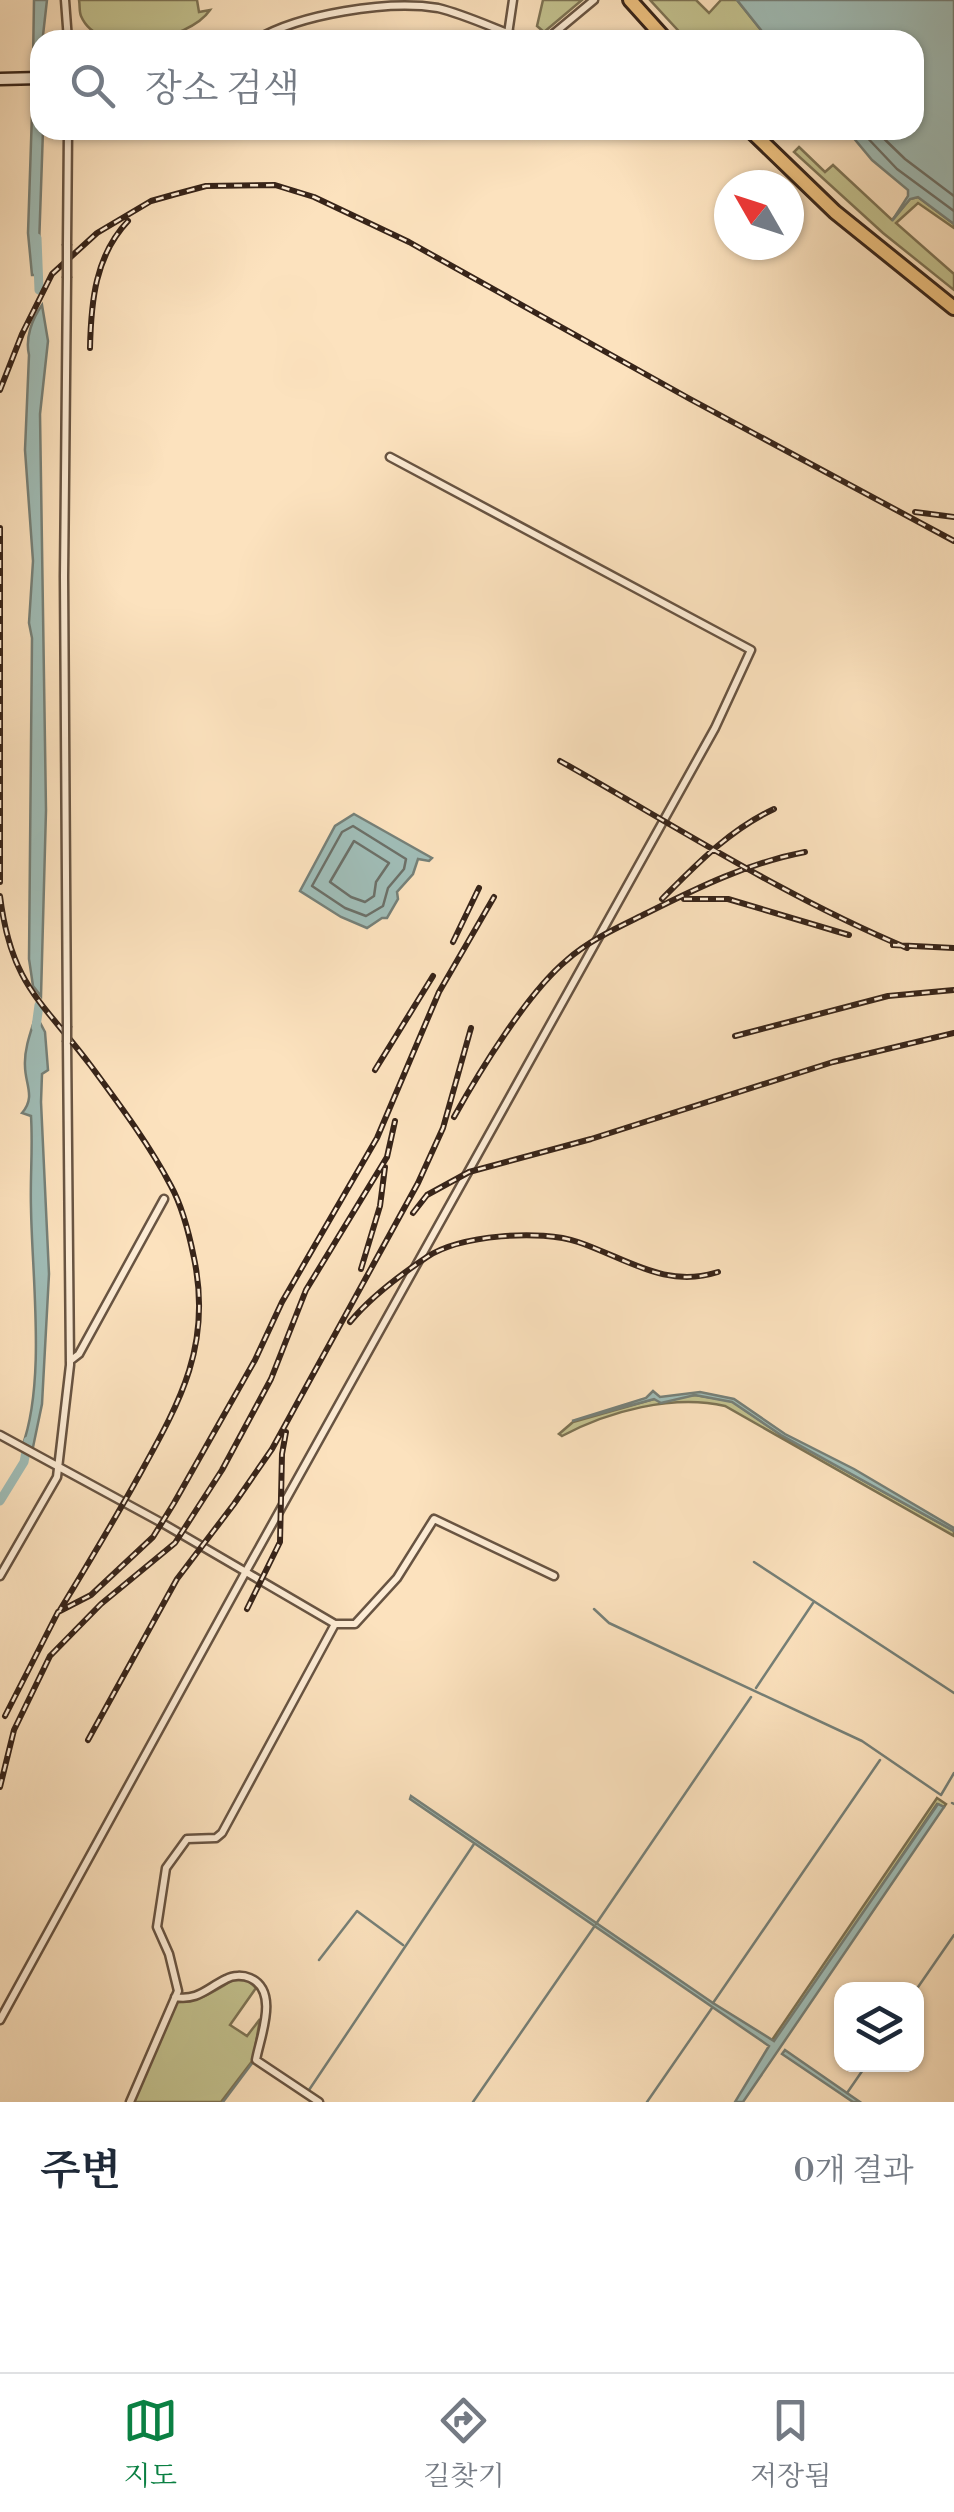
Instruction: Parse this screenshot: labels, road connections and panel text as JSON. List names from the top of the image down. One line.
{"north":"top left","page":{"search":"장소 검색","heading":["주변","0개 결과"],"nav":["지도","길찾기","저장됨"]}}
